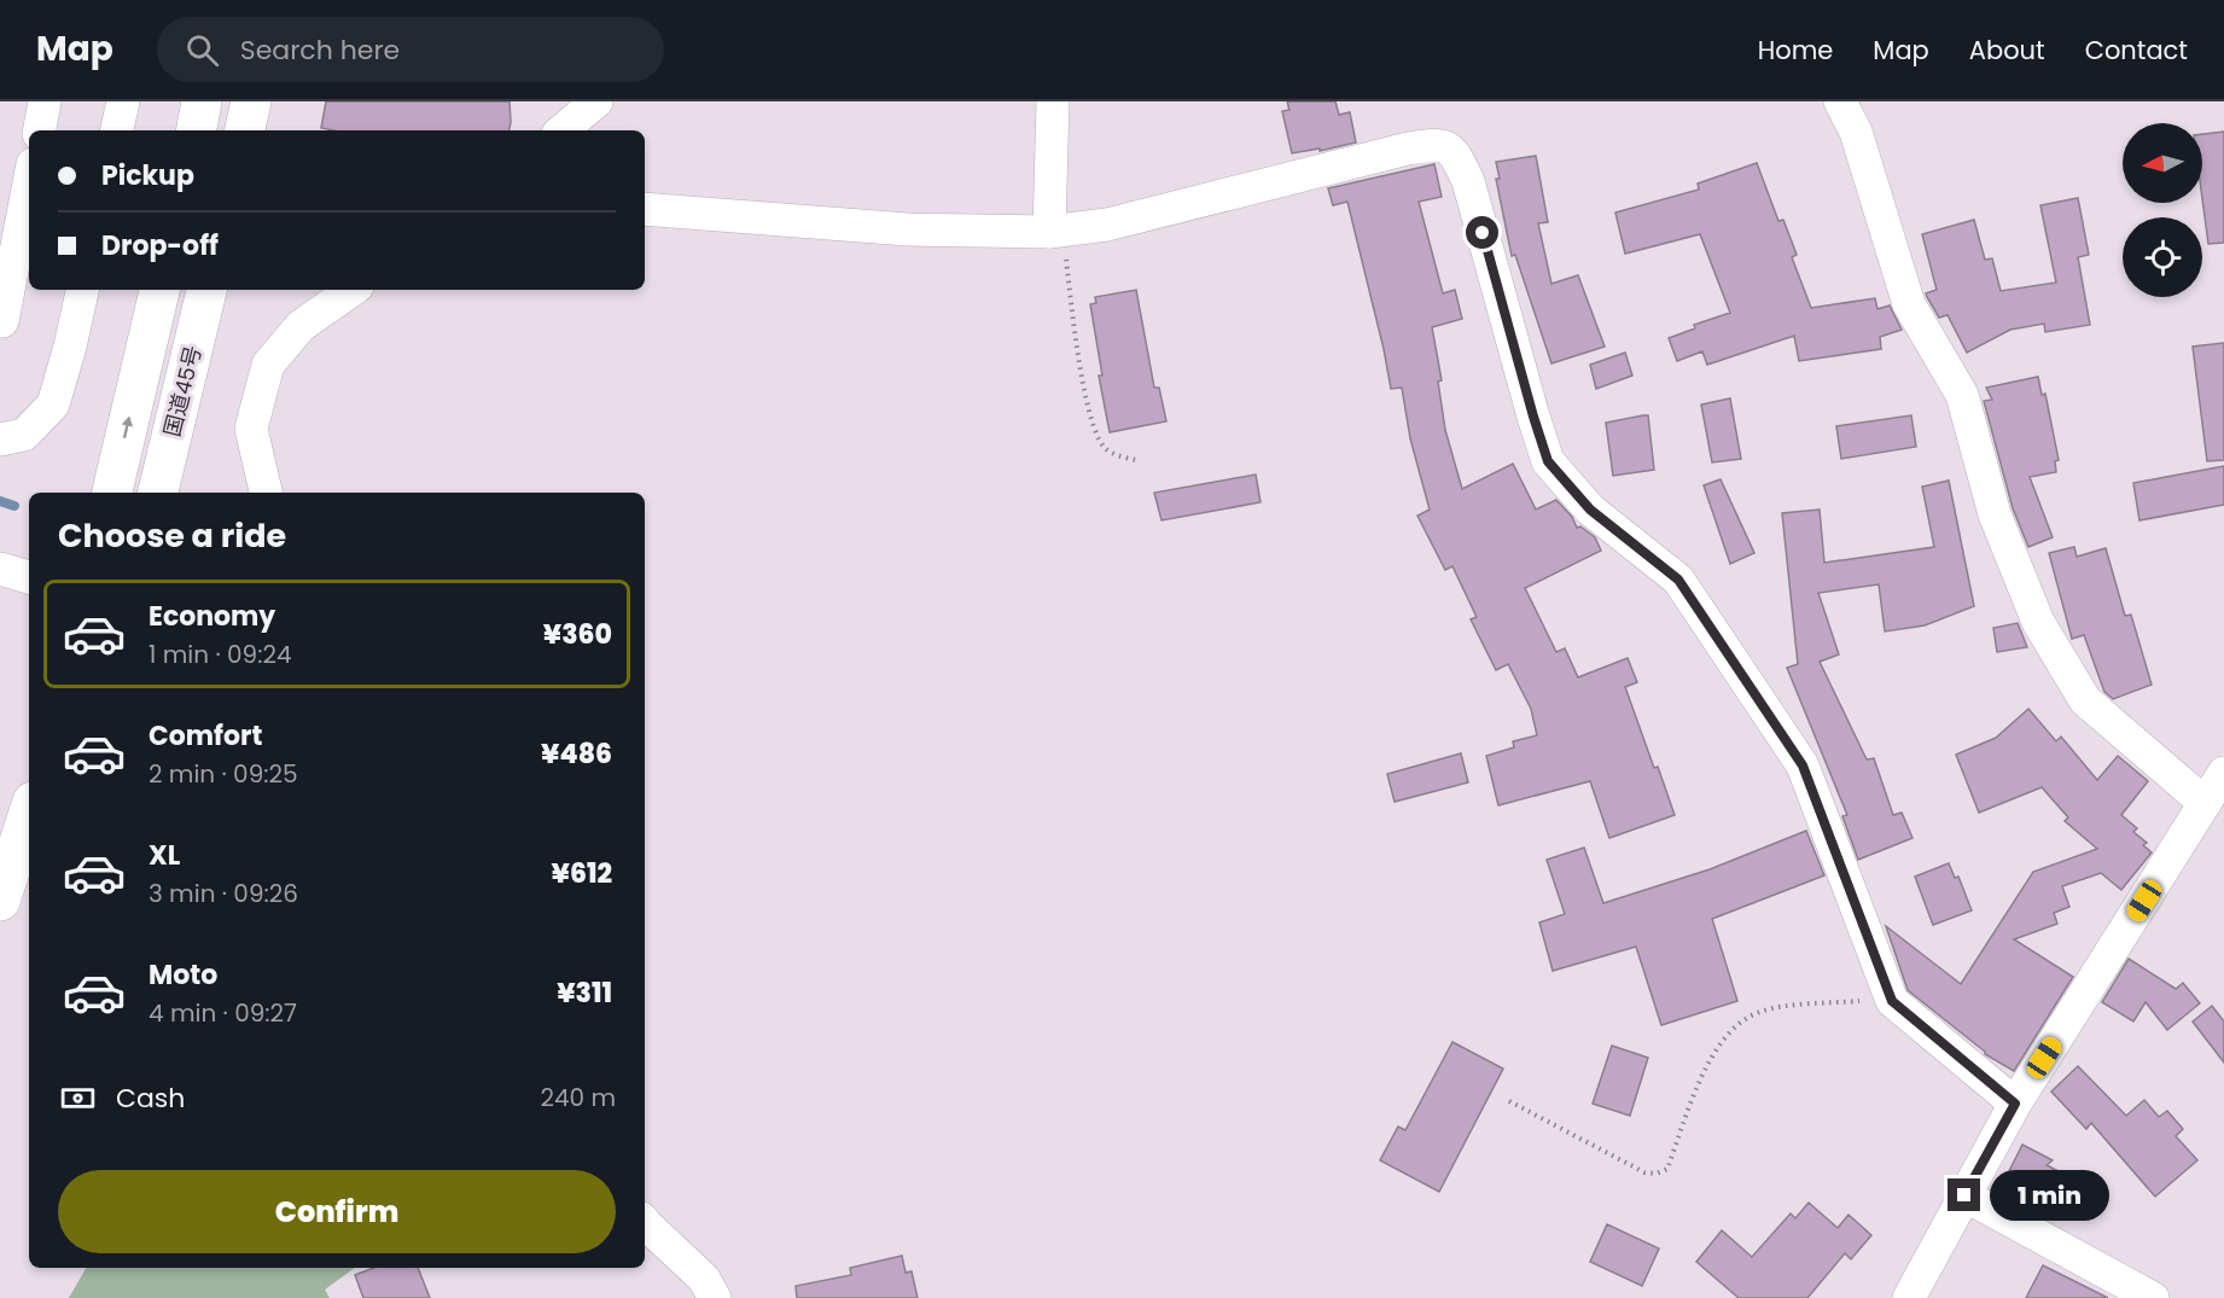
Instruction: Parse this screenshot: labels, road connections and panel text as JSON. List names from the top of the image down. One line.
{"streets":{"highway":["国道45号"]},"north":"left","page":{"header":"Map","search":"Search here","nav":["Home","Map","About","Contact"],"banner":["Pickup","Drop-off"],"heading":"Choose a ride","list":[{"name":"Economy","note":"1 min · 09:24","value":"¥360"},{"name":"Comfort","note":"2 min · 09:25","value":"¥486"},{"name":"XL","note":"3 min · 09:26","value":"¥612"},{"name":"Moto","note":"4 min · 09:27","value":"¥311"}],"pay":["Cash","240 m"],"buttons":"Confirm","bubble":"1 min"}}
